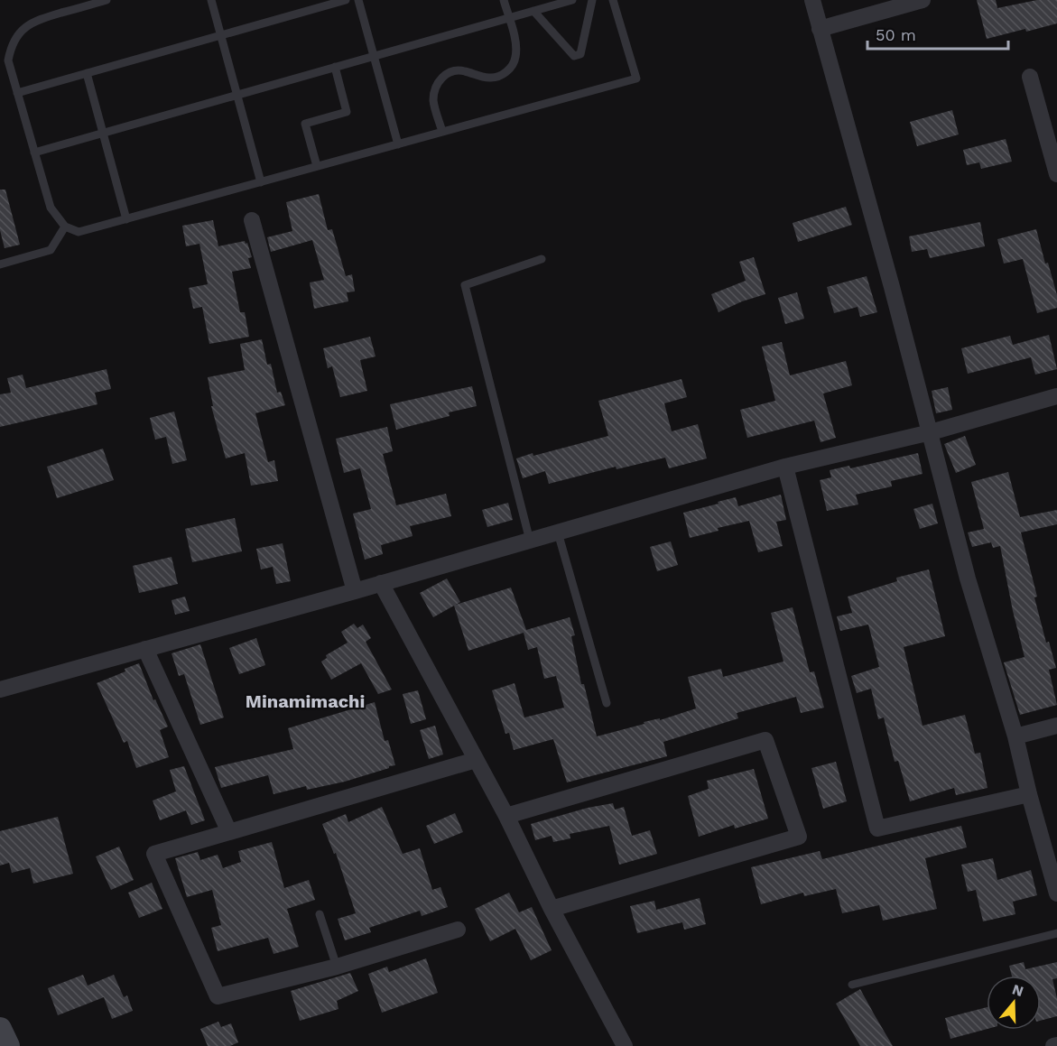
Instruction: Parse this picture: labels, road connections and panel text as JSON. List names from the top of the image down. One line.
{"districts":["Minamimachi"],"scale_bar":"50 m","north":"top"}
